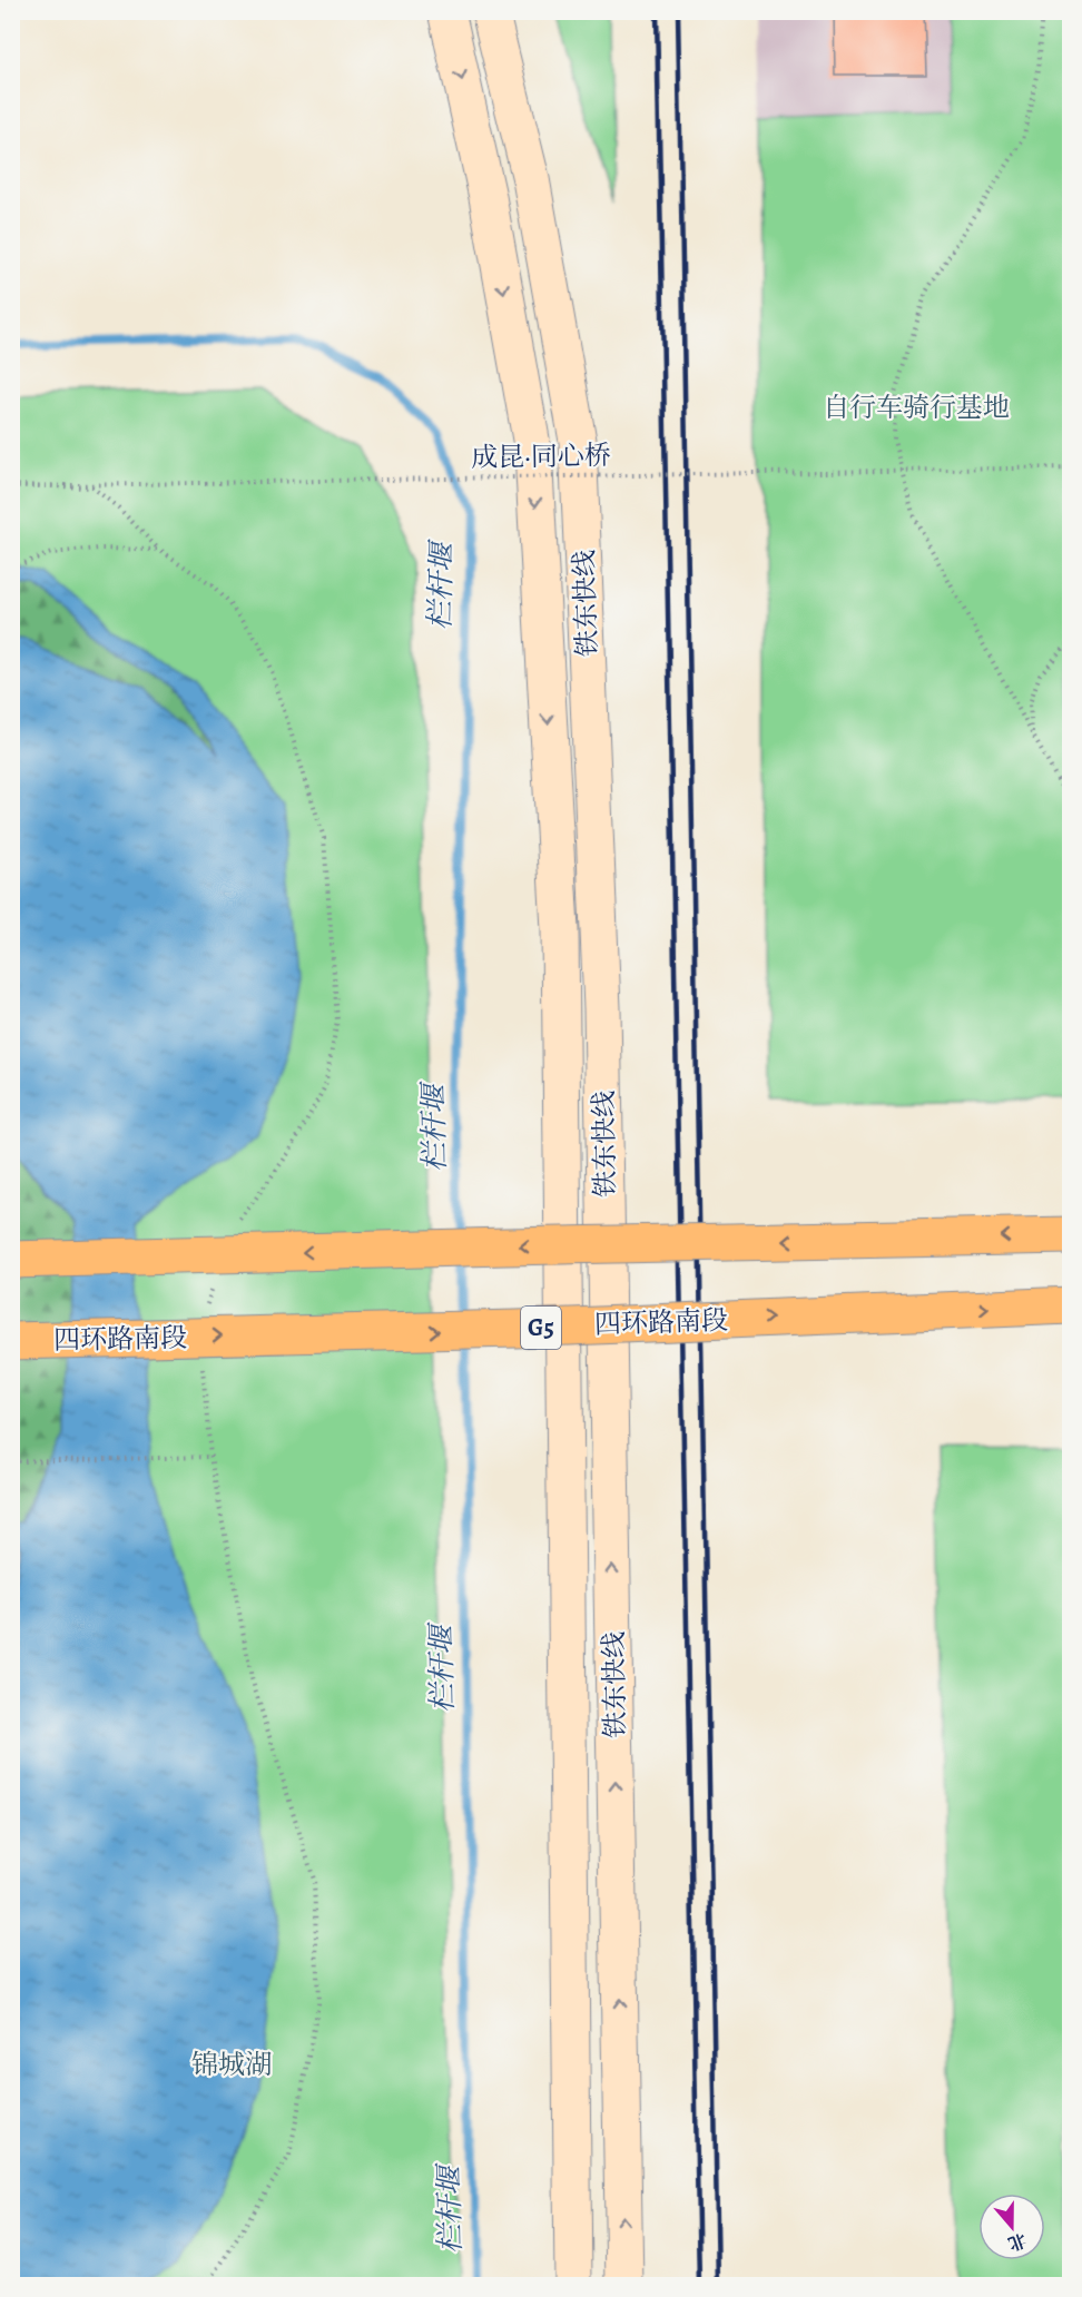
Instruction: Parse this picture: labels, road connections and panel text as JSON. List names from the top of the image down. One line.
{"streets":{"highway":["四环路南段","G5"],"main road":["铁东快线"],"path":["成昆·同心桥"]},"water":["栏杆堰"],"parks":["自行车骑行基地","锦城湖"],"north":"bottom"}
